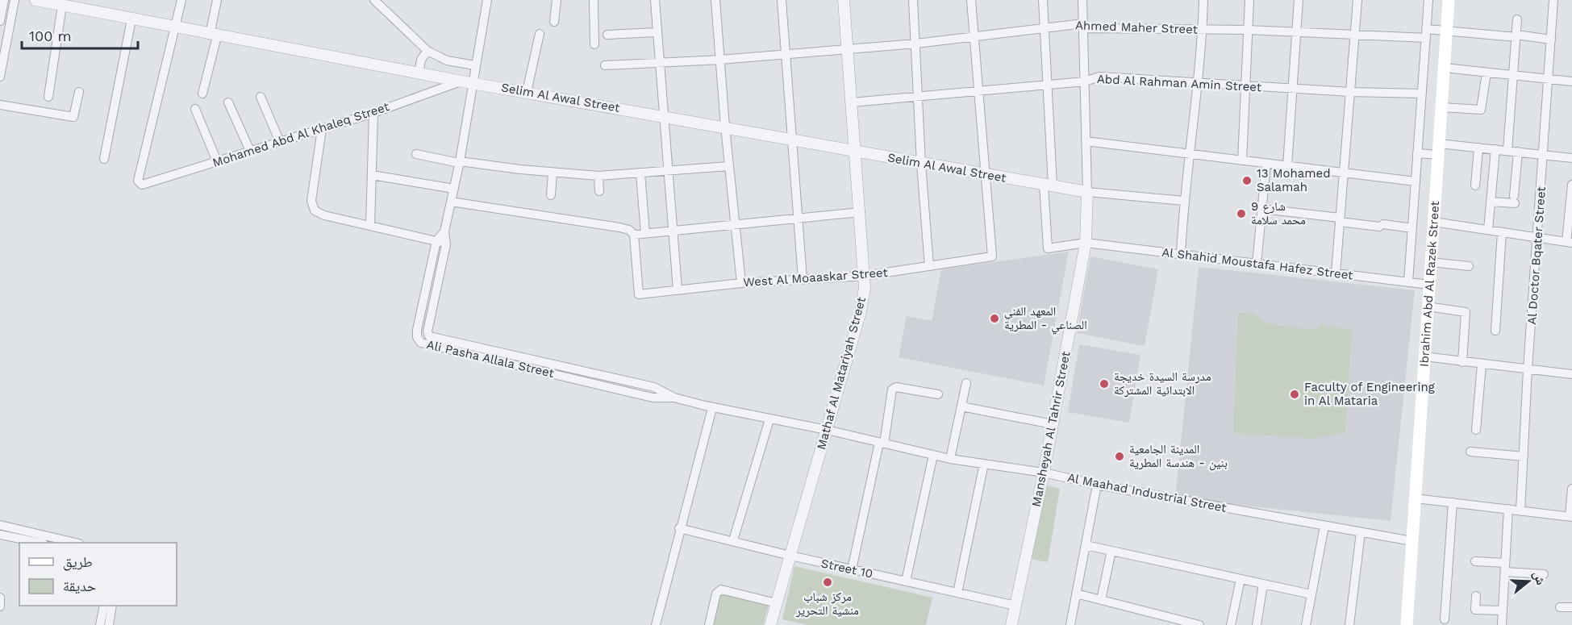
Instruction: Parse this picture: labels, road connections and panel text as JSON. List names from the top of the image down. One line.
{"streets":{"main road":["Ibrahim Abd Al Razek Street"],"street":["Ahmed Maher Street","Abd Al Rahman Amin Street","Selim Al Awal Street","Mohamed Abd Al Khaleq Street","Al Doctor Bqater Street","Al Shahid Moustafa Hafez Street","West Al Moaaskar Street","Ali Pasha Allala Street","Mathaf Al Matariyah Street","Mansheyah Al Tahrir Street","Al Maahad Industrial Street","Street 10"]},"crossings":[["Ahmed Maher Street","Al Doctor Bqater Street"],["Ahmed Maher Street","Ibrahim Abd Al Razek Street"],["Ahmed Maher Street","Mathaf Al Matariyah Street"],["Ahmed Maher Street","Mansheyah Al Tahrir Street"],["Abd Al Rahman Amin Street","Ibrahim Abd Al Razek Street"],["Abd Al Rahman Amin Street","Mathaf Al Matariyah Street"],["Abd Al Rahman Amin Street","Mansheyah Al Tahrir Street"],["Selim Al Awal Street","Mohamed Abd Al Khaleq Street"],["Selim Al Awal Street","West Al Moaaskar Street"],["Selim Al Awal Street","Ali Pasha Allala Street"],["Selim Al Awal Street","Mathaf Al Matariyah Street"],["Selim Al Awal Street","Mansheyah Al Tahrir Street"],["Mohamed Abd Al Khaleq Street","Ali Pasha Allala Street"],["Al Shahid Moustafa Hafez Street","Ibrahim Abd Al Razek Street"],["Al Shahid Moustafa Hafez Street","Mansheyah Al Tahrir Street"],["West Al Moaaskar Street","Mathaf Al Matariyah Street"],["Ibrahim Abd Al Razek Street","Al Maahad Industrial Street"],["Ali Pasha Allala Street","Al Maahad Industrial Street"],["Mathaf Al Matariyah Street","Al Maahad Industrial Street"],["Mathaf Al Matariyah Street","Street 10"],["Mansheyah Al Tahrir Street","Al Maahad Industrial Street"],["Mansheyah Al Tahrir Street","Street 10"]],"places":["13 Mohamed Salamah","9 شارع محمد سلامة","المعهد الفني الصناعي - المطرية","مدرسة السيدة خديجة الابتدائية المشتركة","Faculty of Engineering in Al Mataria","المدينة الجامعية بنين - هندسة المطرية","مركز شباب منشية التحرير"],"legend":["طريق","حديقة"],"scale_bar":"100 m","north":"right"}
